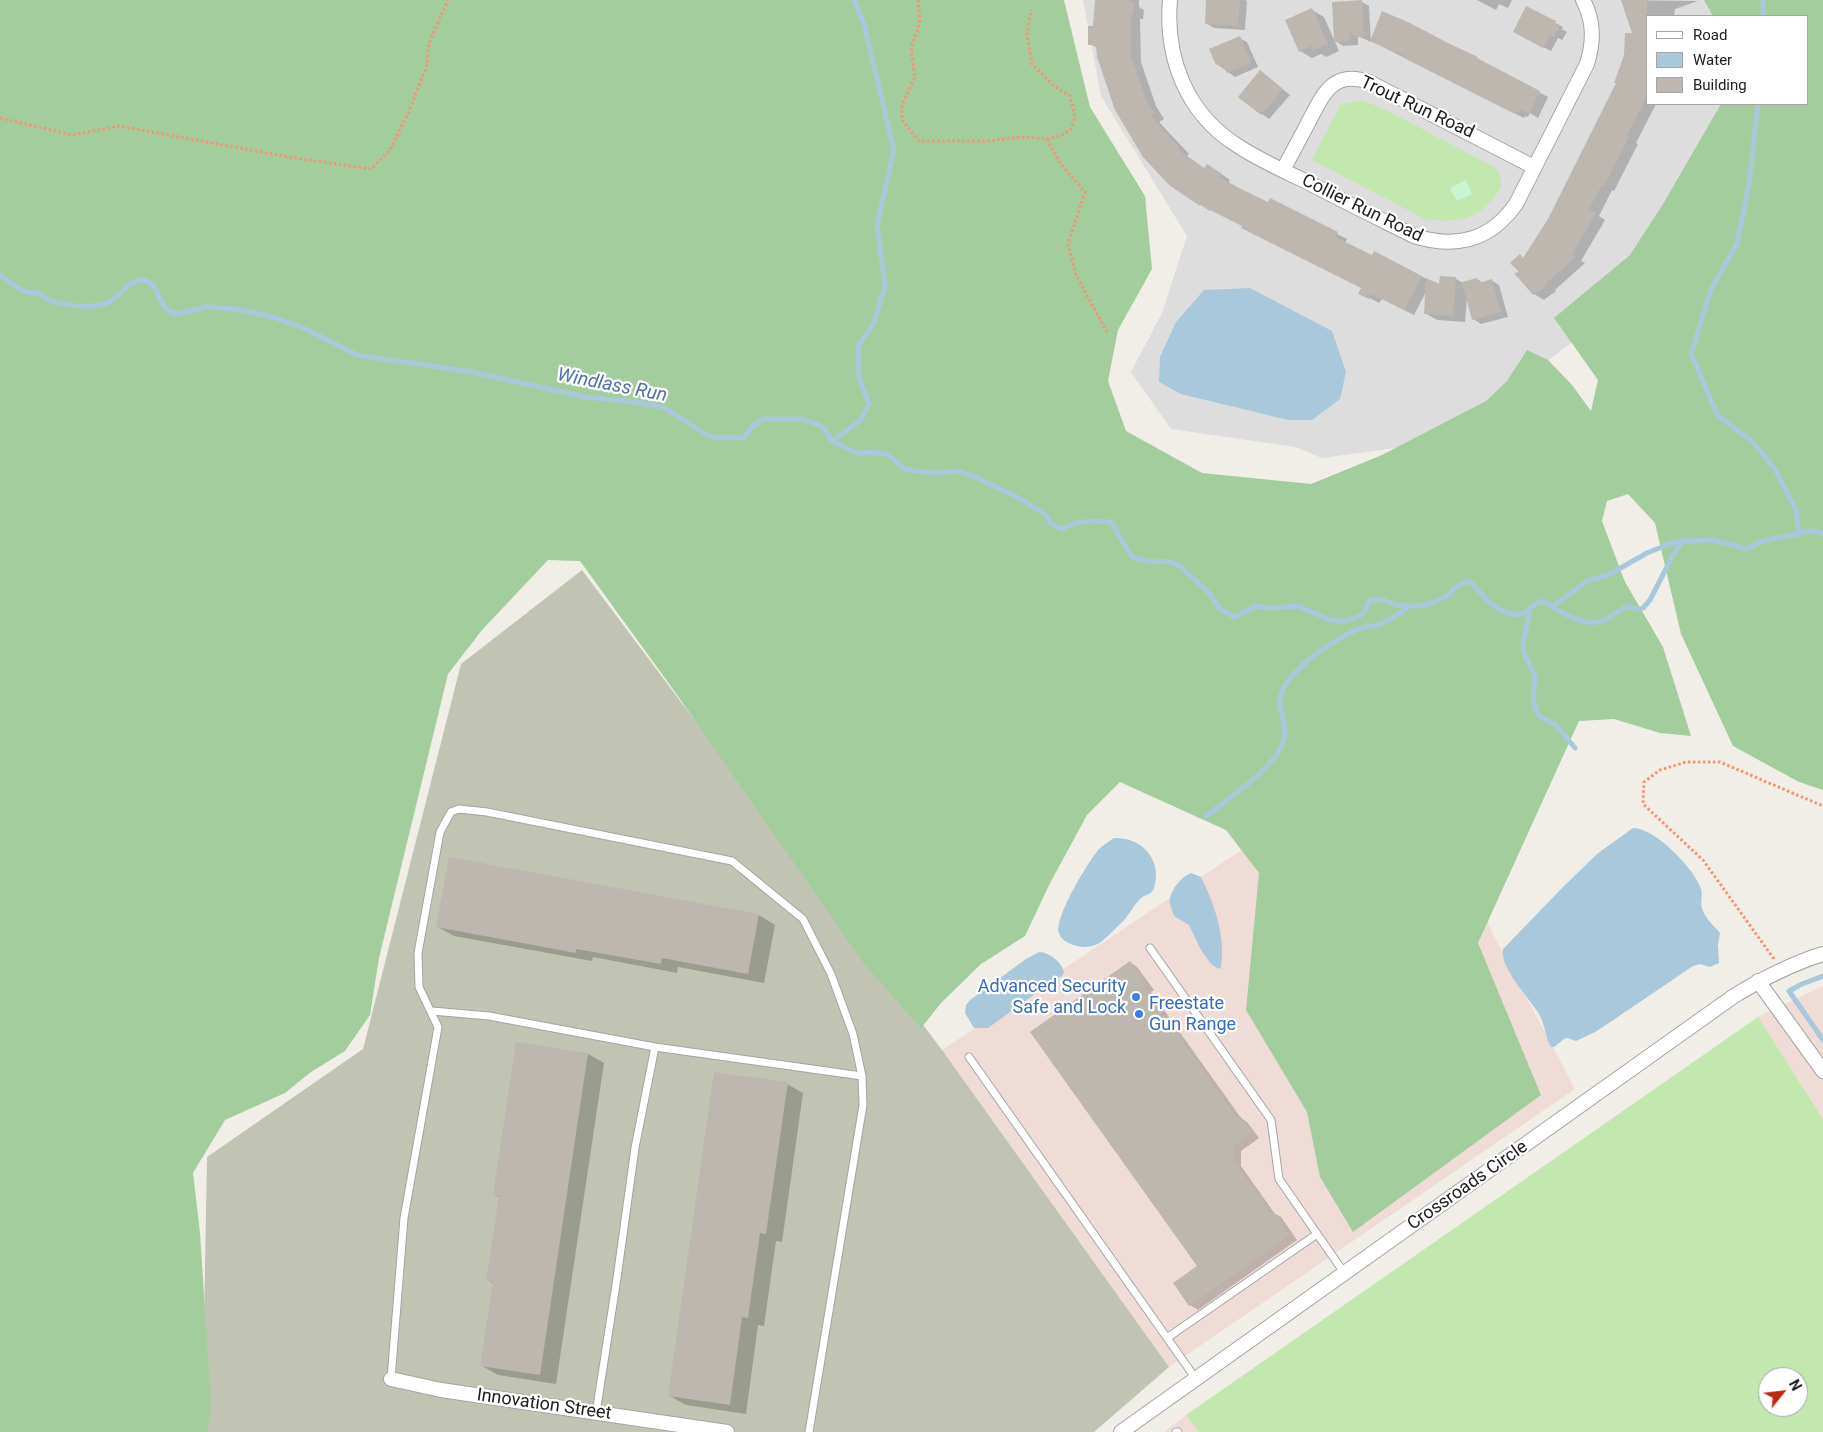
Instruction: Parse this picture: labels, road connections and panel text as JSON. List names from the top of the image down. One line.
{"streets":{"street":["Trout Run Road","Collier Run Road","Crossroads Circle","Innovation Street"]},"crossings":[["Trout Run Road","Collier Run Road"]],"water":["Windlass Run"],"places":["Advanced Security Safe and Lock","Freestate Gun Range"],"legend":["Road","Water","Building"],"north":"top right"}
